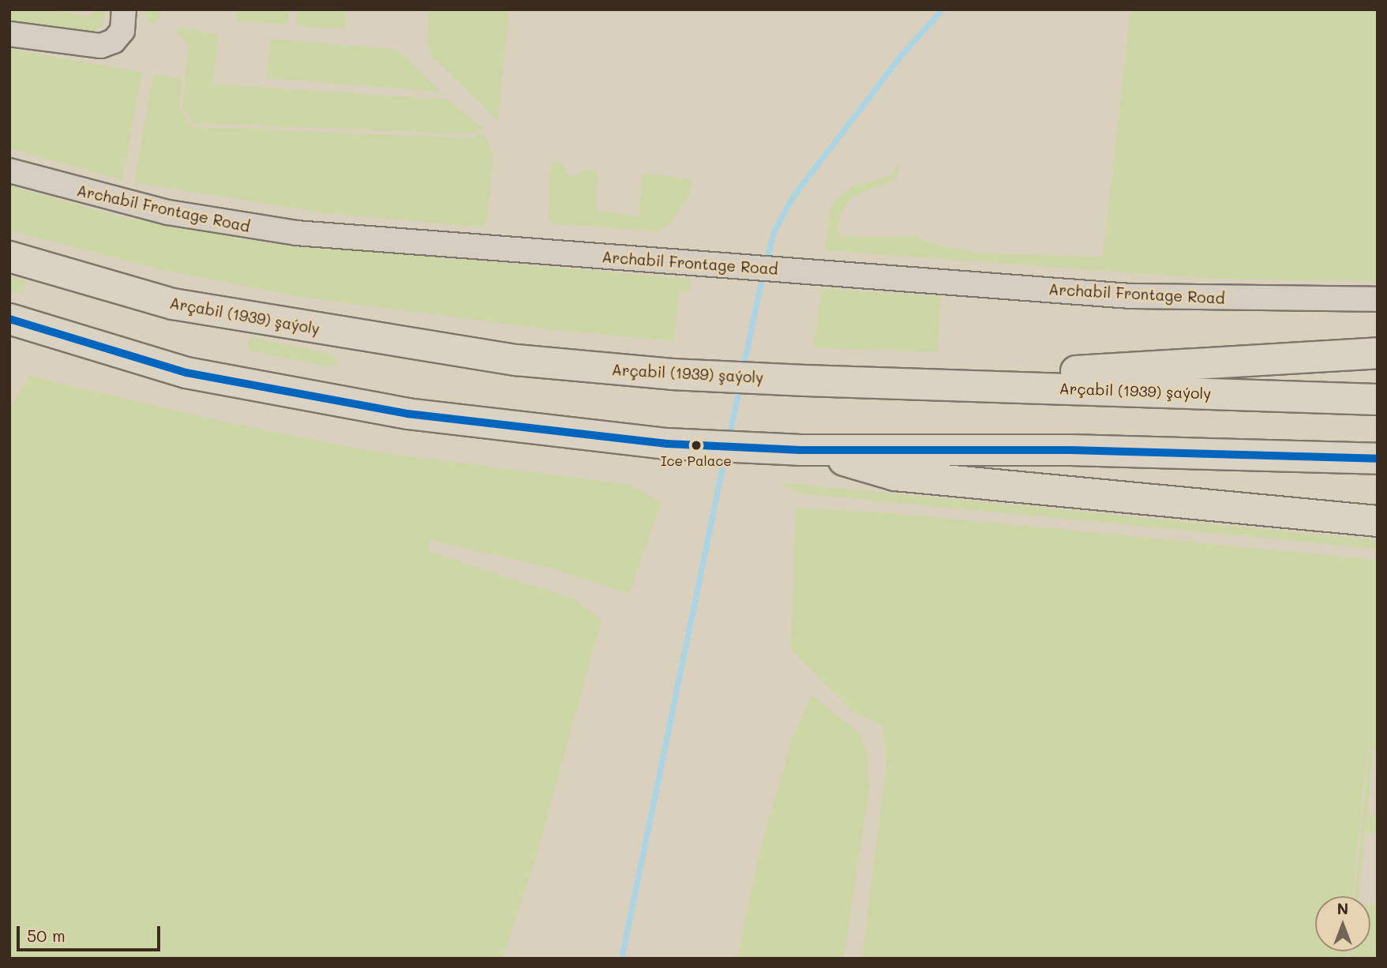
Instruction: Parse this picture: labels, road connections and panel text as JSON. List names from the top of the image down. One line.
{"streets":{"main road":["Arçabil (1939) şaýoly"],"street":["Archabil Frontage Road"]},"places":["Ice Palace"],"scale_bar":"50 m","north":"top"}
